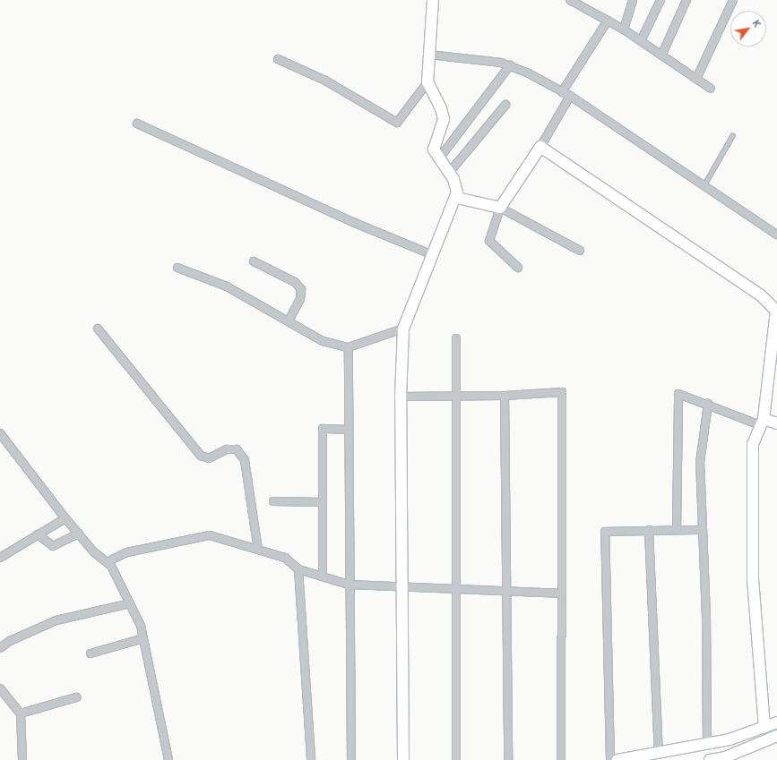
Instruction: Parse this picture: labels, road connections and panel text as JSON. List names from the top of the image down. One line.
{"north":"top right"}
